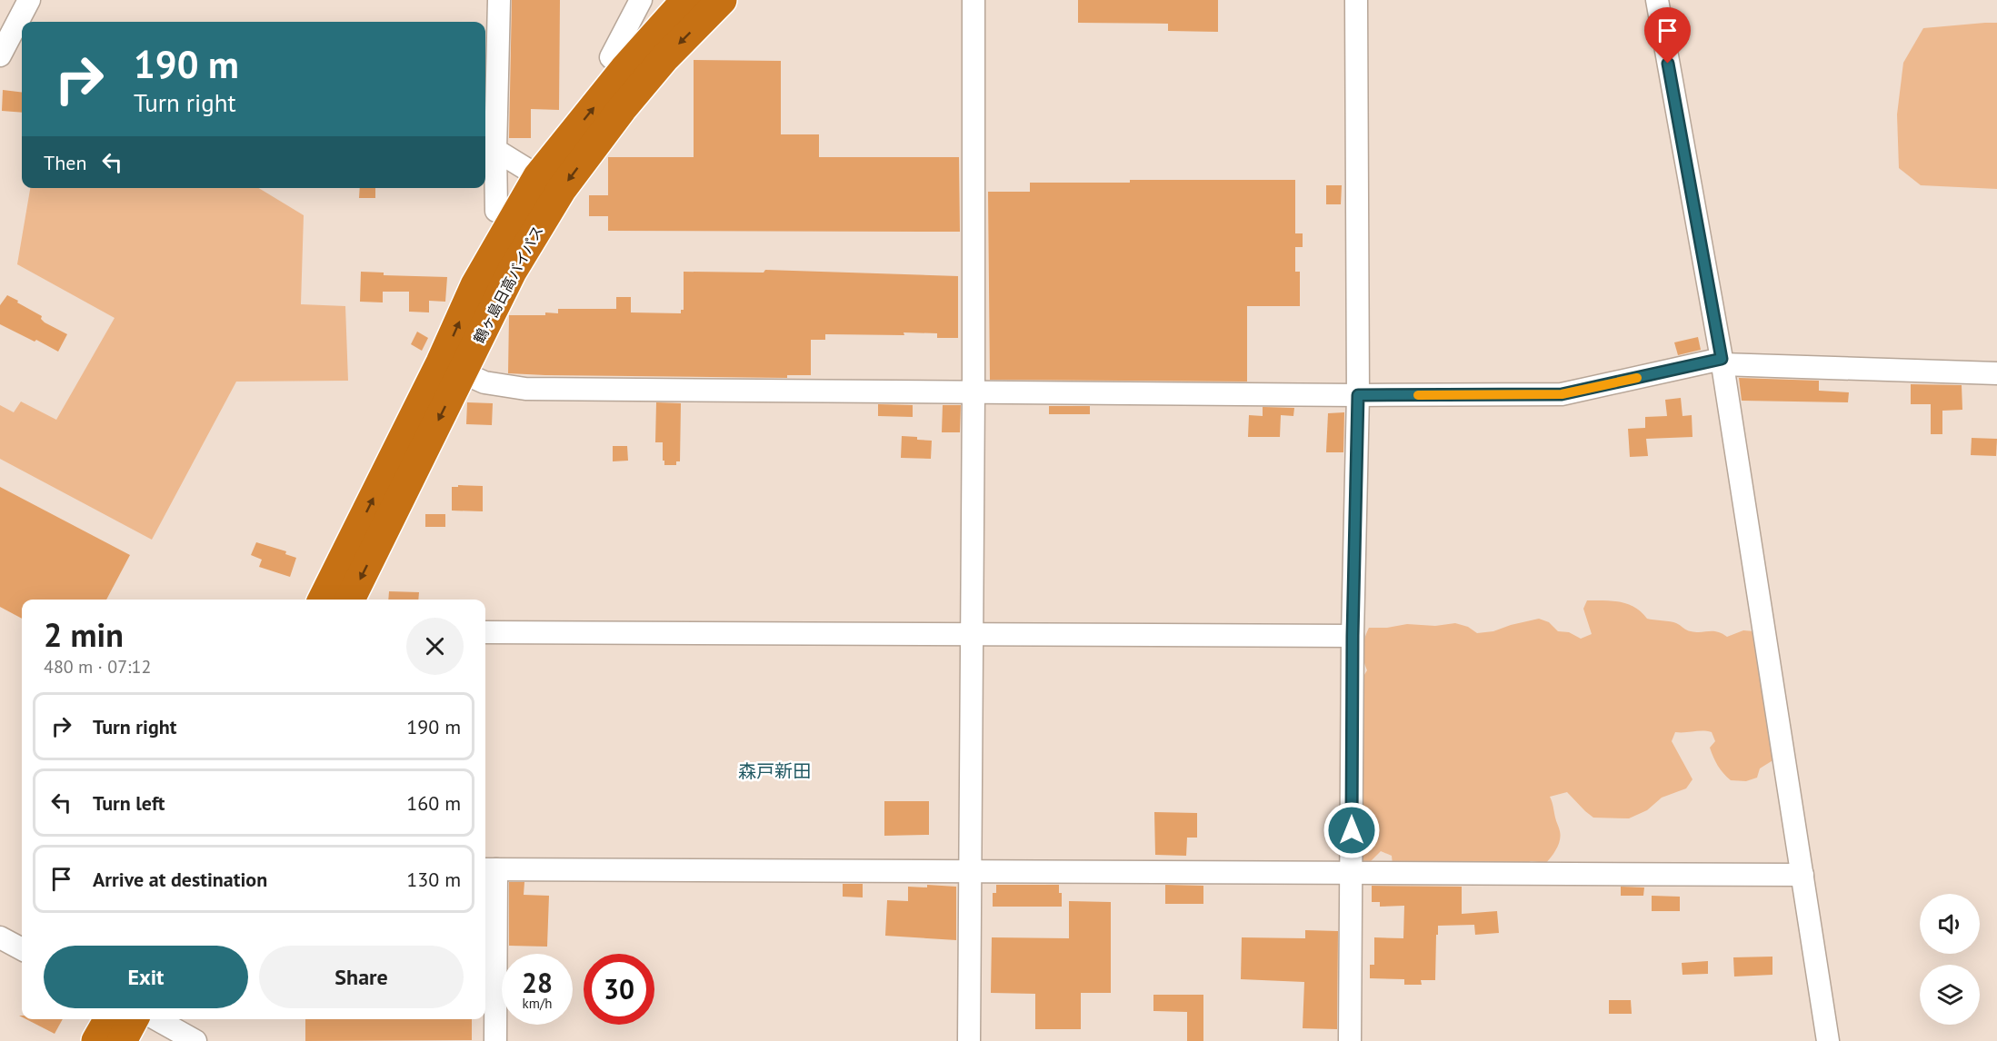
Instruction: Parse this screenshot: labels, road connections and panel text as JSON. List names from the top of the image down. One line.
{"streets":{"highway":["鶴ヶ島日高バイパス"]},"districts":["森戸新田"],"page":{"turn":["190 m","Turn right"],"then":"Then","heading":["2 min","480 m · 07:12"],"list":[{"name":"Turn right","value":"190 m"},{"name":"Turn left","value":"160 m"},{"name":"Arrive at destination","value":"130 m"}],"buttons":["Exit","Share"],"speed":"28 km/h","limit":"30"}}
